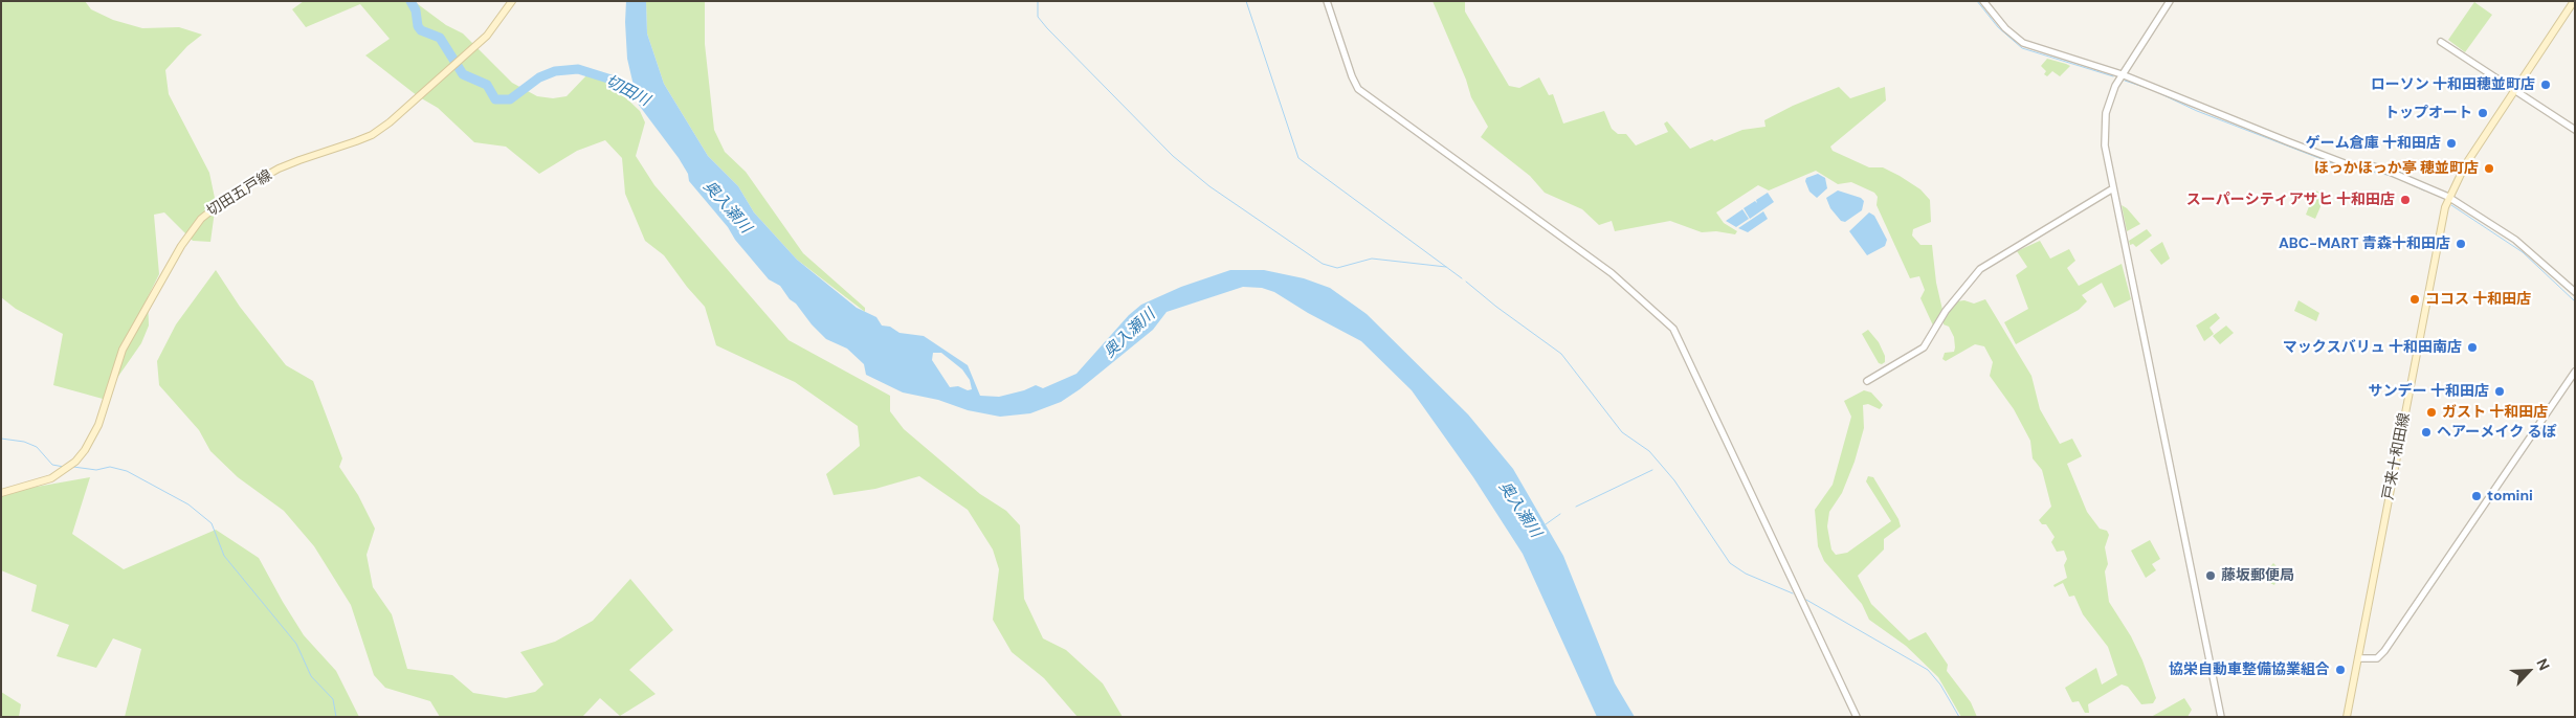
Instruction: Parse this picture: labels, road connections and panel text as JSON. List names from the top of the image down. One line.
{"streets":{"main road":["切田五戸線","戸来十和田線"]},"water":["切田川","奥入瀬川"],"places":["ローソン 十和田穂並町店","トップオート","ゲーム倉庫 十和田店","ほっかほっか亭 穂並町店","スーパーシティアサヒ 十和田店","ABC-MART 青森十和田店","ココス 十和田店","マックスバリュ 十和田南店","サンデー 十和田店","ガスト 十和田店","ヘアーメイク るぽ","tomini","藤坂郵便局","協栄自動車整備協業組合"],"north":"top right"}
